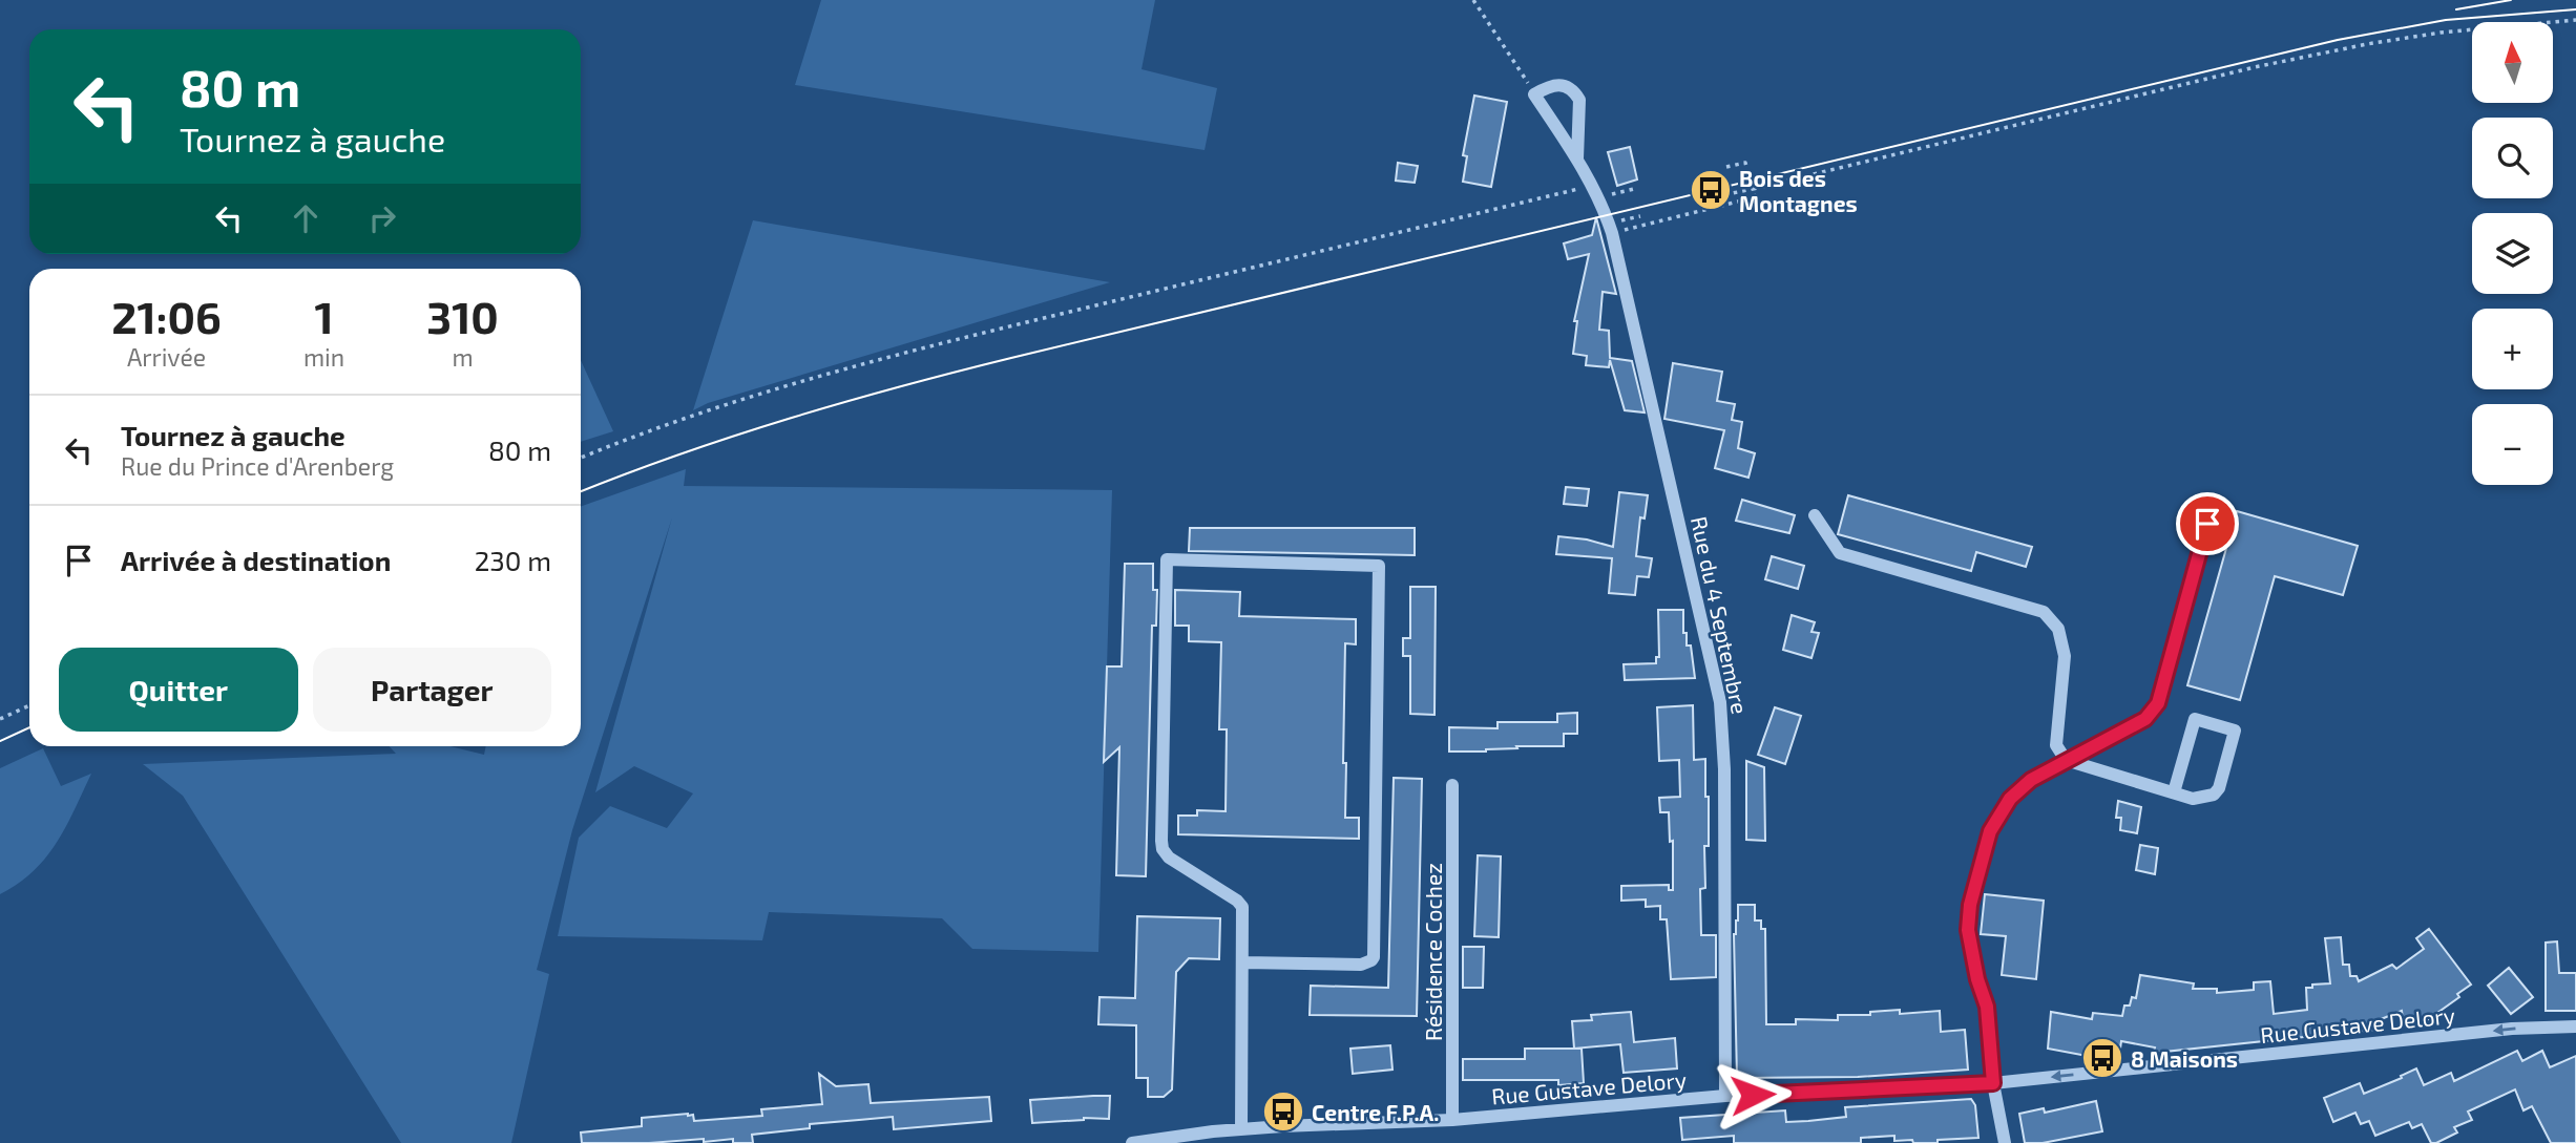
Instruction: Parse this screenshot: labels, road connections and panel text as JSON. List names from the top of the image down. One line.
{"streets":{"street":["Rue du 4 Septembre","Résidence Cochez","Rue Gustave Delory"]},"crossings":[["Rue du 4 Septembre","Rue Gustave Delory"],["Résidence Cochez","Rue Gustave Delory"]],"one_way":["Rue Gustave Delory"],"places":{"bus stop":["Bois des Montagnes","8 Maisons","Centre F.P.A."]},"north":"top","page":{"map_buttons":["+","−"],"turn":["80 m","Tournez à gauche"],"eta":["21:06","Arrivée","1","min","310","m"],"list":[{"name":"Tournez à gauche","note":"Rue du Prince d'Arenberg","value":"80 m"},{"name":"Arrivée à destination","value":"230 m"}],"buttons":["Quitter","Partager"]}}
